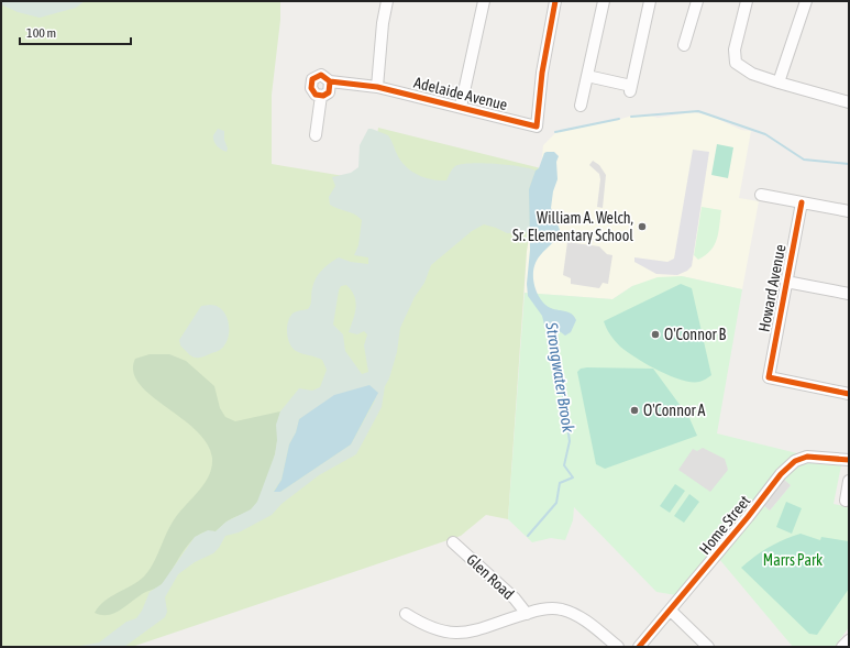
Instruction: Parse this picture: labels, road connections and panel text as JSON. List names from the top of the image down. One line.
{"streets":{"street":["Adelaide Avenue","Howard Avenue","Home Street","Glen Road"]},"water":["Strongwater Brook"],"parks":["Marrs Park"],"places":["William A. Welch, Sr. Elementary School","O'Connor B","O'Connor A"],"scale_bar":"100 m"}
